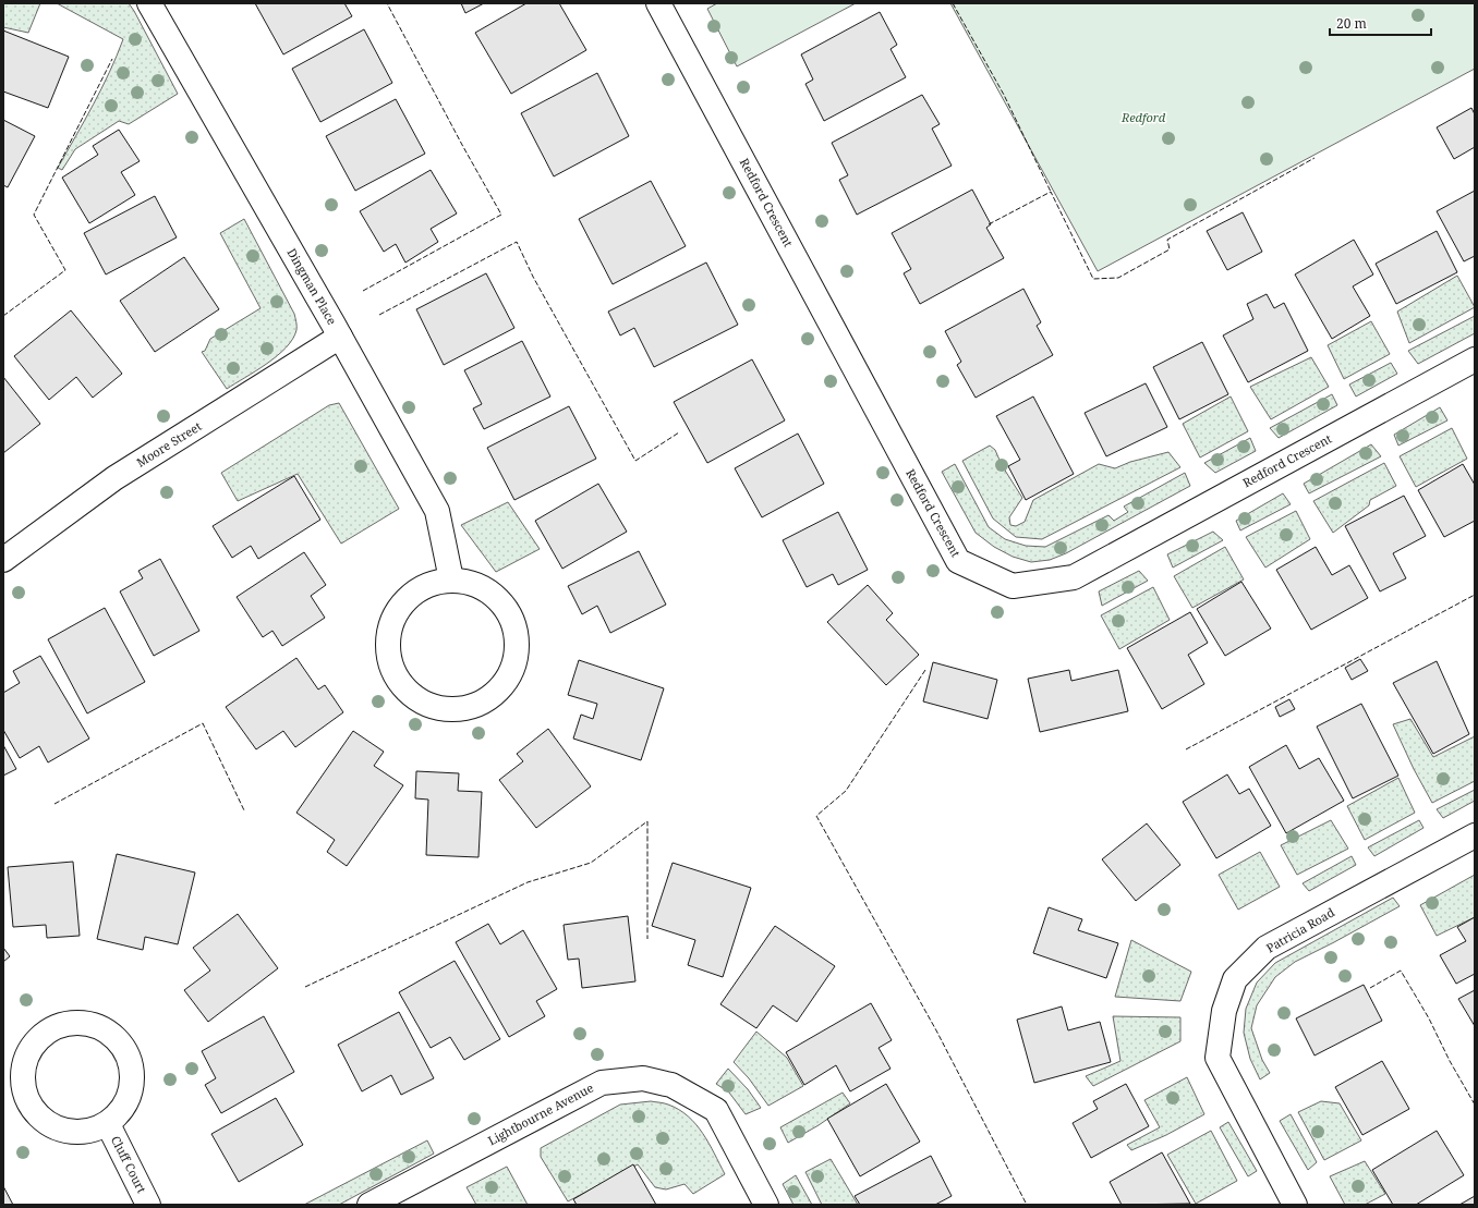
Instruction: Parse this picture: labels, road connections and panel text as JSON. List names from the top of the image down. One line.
{"streets":{"street":["Redford Crescent","Dingman Place","Moore Street","Patricia Road","Lightbourne Avenue","Cluff Court"]},"crossings":[["Dingman Place","Moore Street"]],"parks":["Redford"],"scale_bar":"20 m"}
